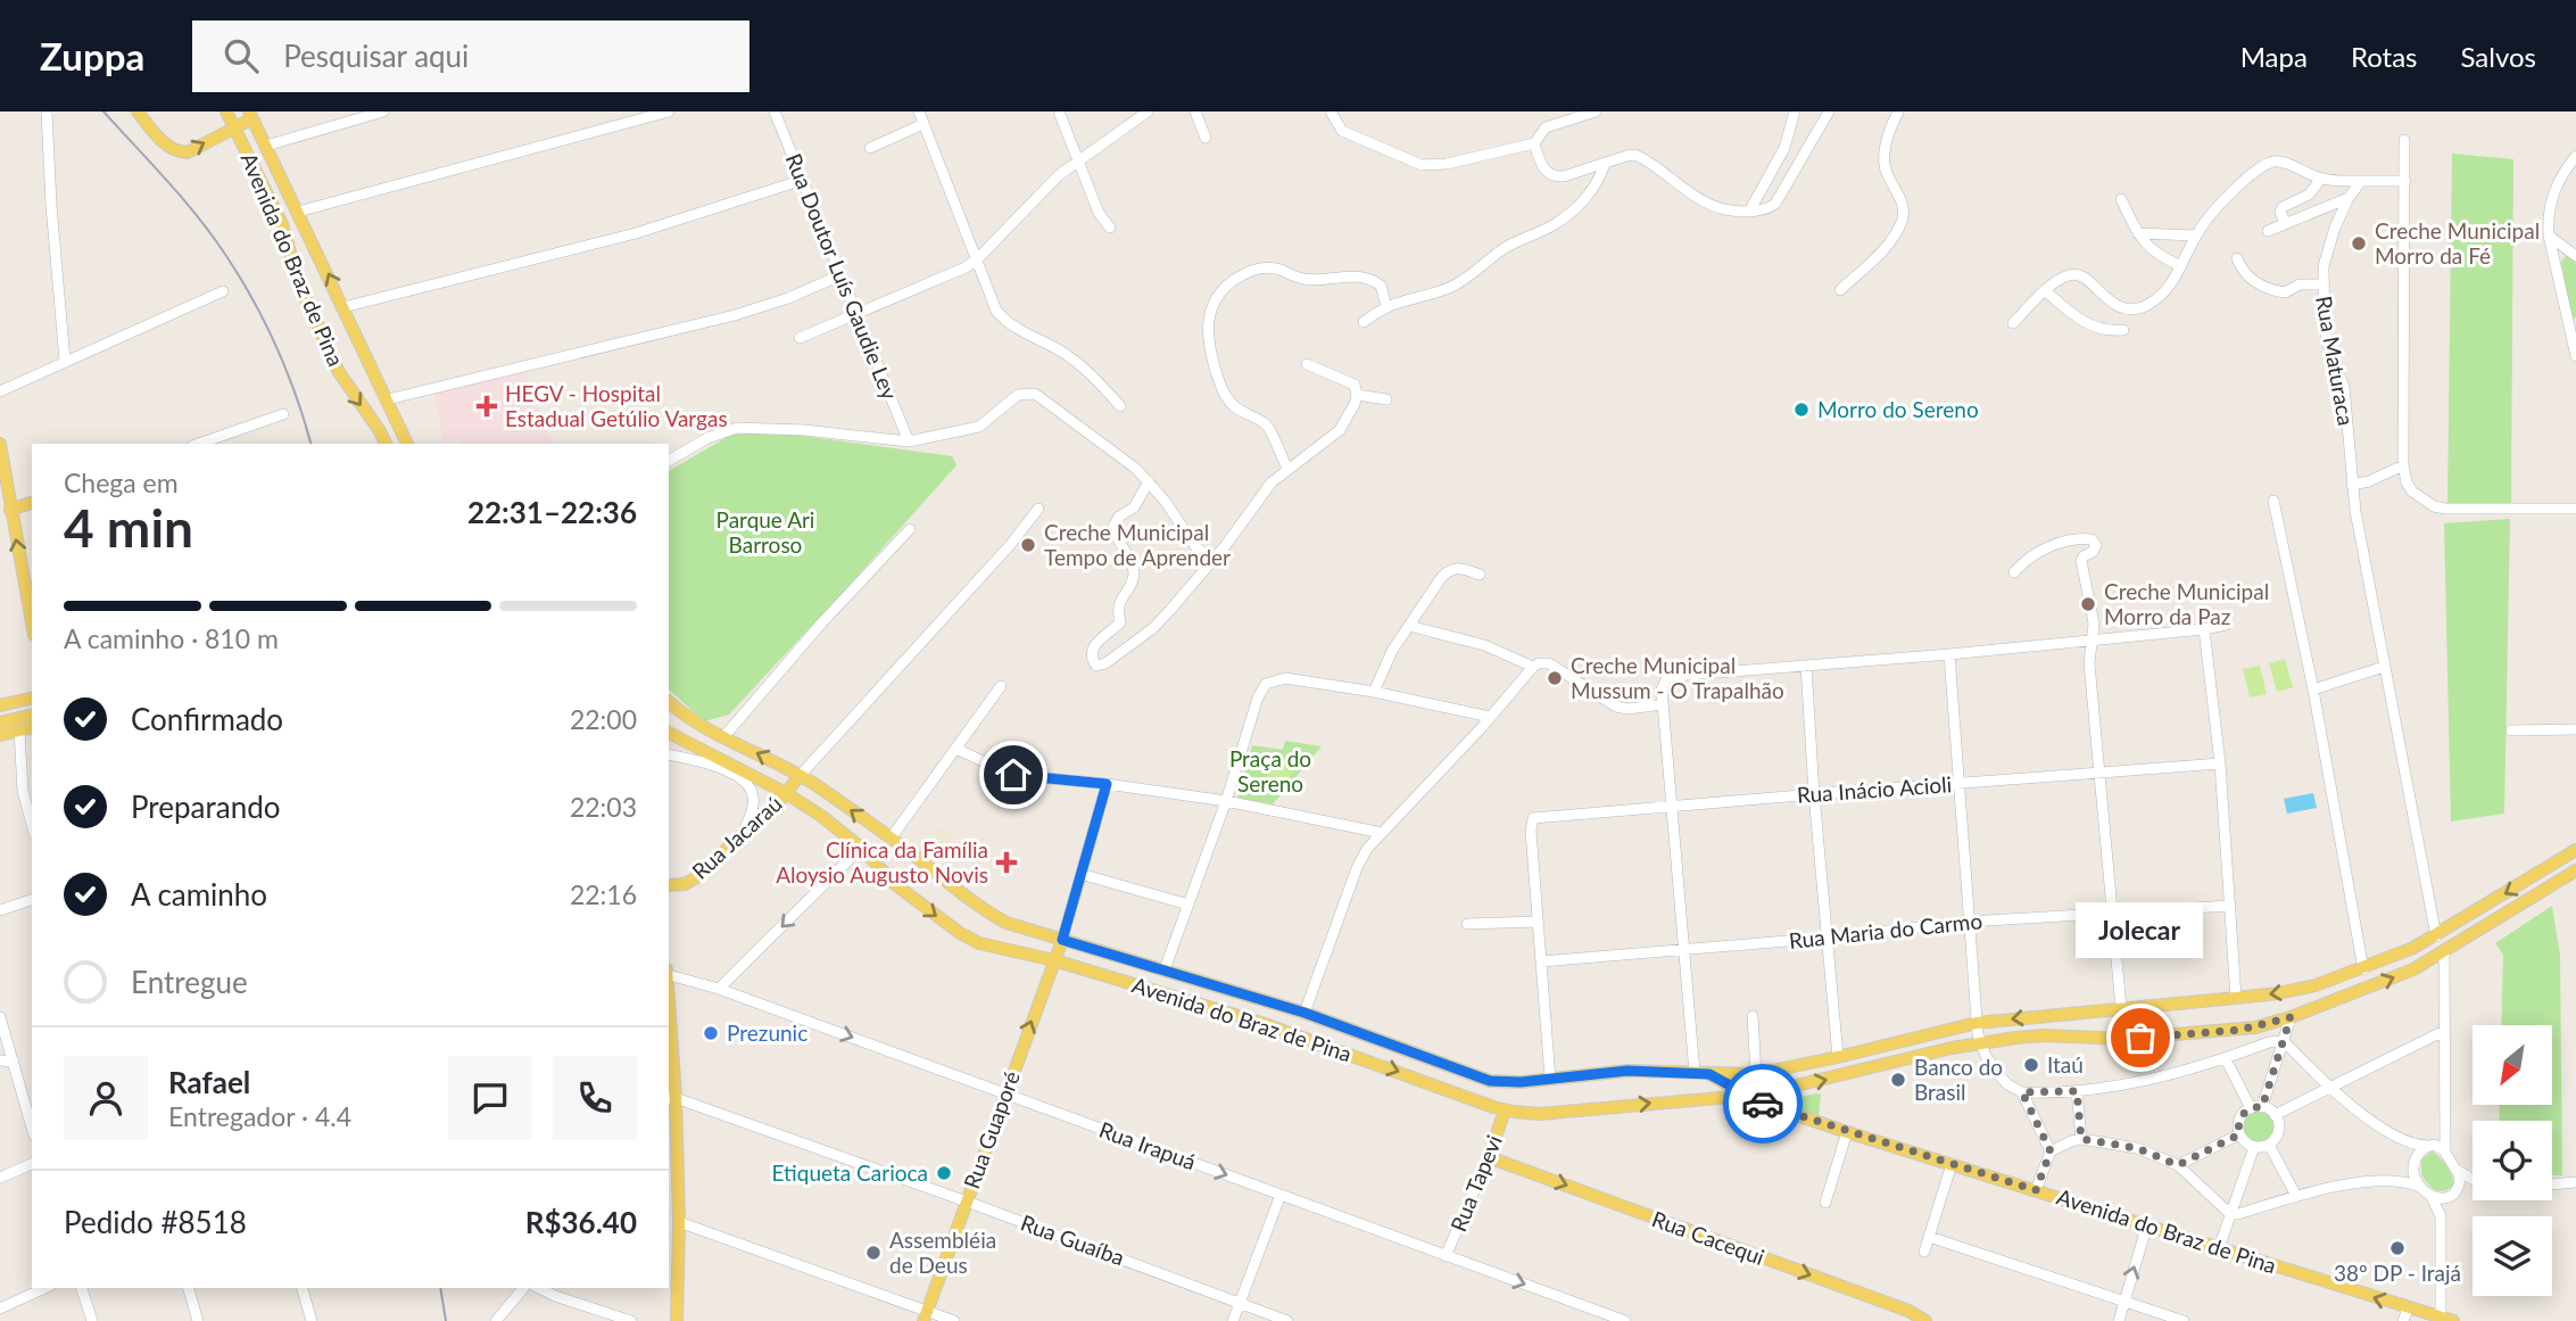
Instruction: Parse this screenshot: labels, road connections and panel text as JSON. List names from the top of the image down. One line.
{"streets":{"main road":["Avenida do Braz de Pina","Rua Jacaraú","Rua Guaporé","Rua Tapevi","Rua Cacequi"],"street":["Rua Doutor Luís Gaudie Ley","Rua Maturaca","Rua Inácio Acioli","Rua Maria do Carmo","Rua Irapuá","Rua Guaíba"]},"crossings":[["Avenida do Braz de Pina","Rua Jacaraú"],["Avenida do Braz de Pina","Rua Guaporé"],["Avenida do Braz de Pina","Rua Tapevi"],["Rua Guaporé","Rua Irapuá"],["Rua Guaporé","Rua Guaíba"],["Rua Irapuá","Rua Tapevi"],["Rua Tapevi","Rua Cacequi"]],"one_way":["Rua Guaporé","Rua Irapuá","Rua Cacequi"],"parks":["Parque Ari Barroso","Praça do Sereno"],"places":{"other":["Creche Municipal Morro da Fé","Morro do Sereno","Creche Municipal Tempo de Aprender","Creche Municipal Morro da Paz","Creche Municipal Mussum - O Trapalhão","Prezunic","Jolecar","Itaú","Banco do Brasil","Etiqueta Carioca","38º DP - Irajá","Assembléia de Deus"],"health":["HEGV - Hospital Estadual Getúlio Vargas","Clínica da Família Aloysio Augusto Novis"]},"north":"bottom left","page":{"header":"Zuppa","search":"Pesquisar aqui","nav":["Mapa","Rotas","Salvos"],"heading":["4 min","Chega em","22:31–22:36"],"panel":["Rafael","Entregador · 4.4","Pedido #8518","R$36.40"],"bar":"A caminho · 810 m","list":[["Confirmado","22:00"],["Preparando","22:03"],["A caminho","22:16"],"Entregue"],"bubble":"Jolecar"}}
